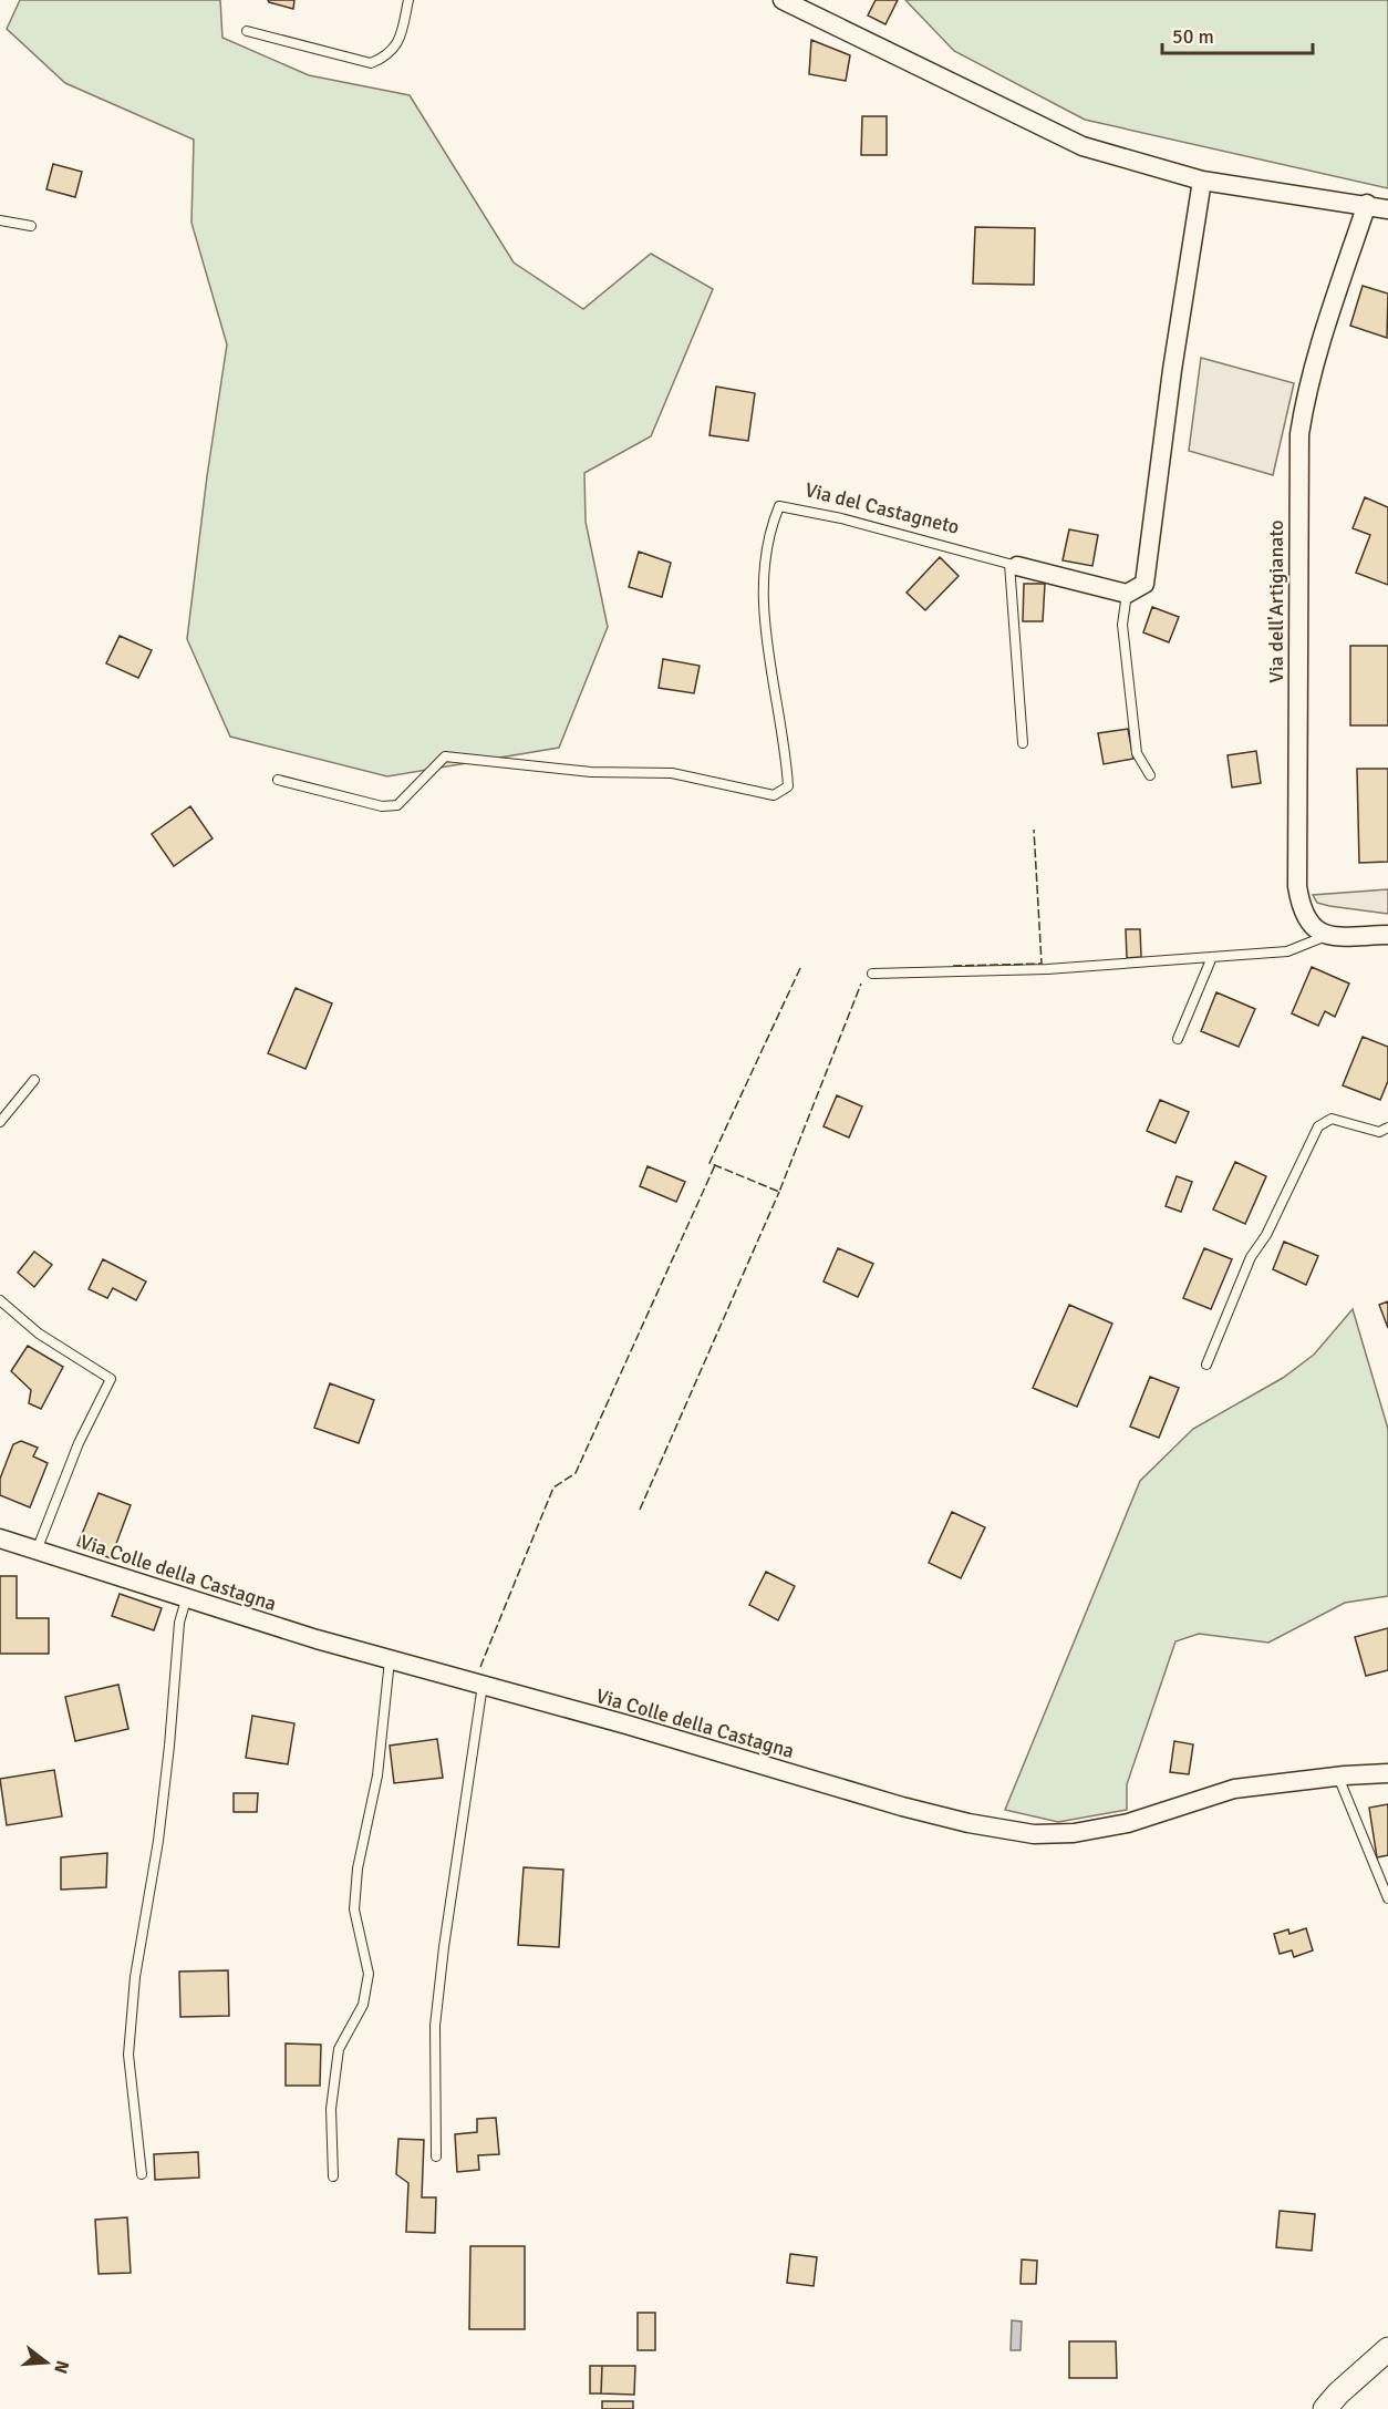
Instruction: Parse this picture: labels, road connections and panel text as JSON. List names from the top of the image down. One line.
{"streets":{"street":["Via del Castagneto","Via dell'Artigianato","Via Colle della Castagna"]},"scale_bar":"50 m","north":"right"}
